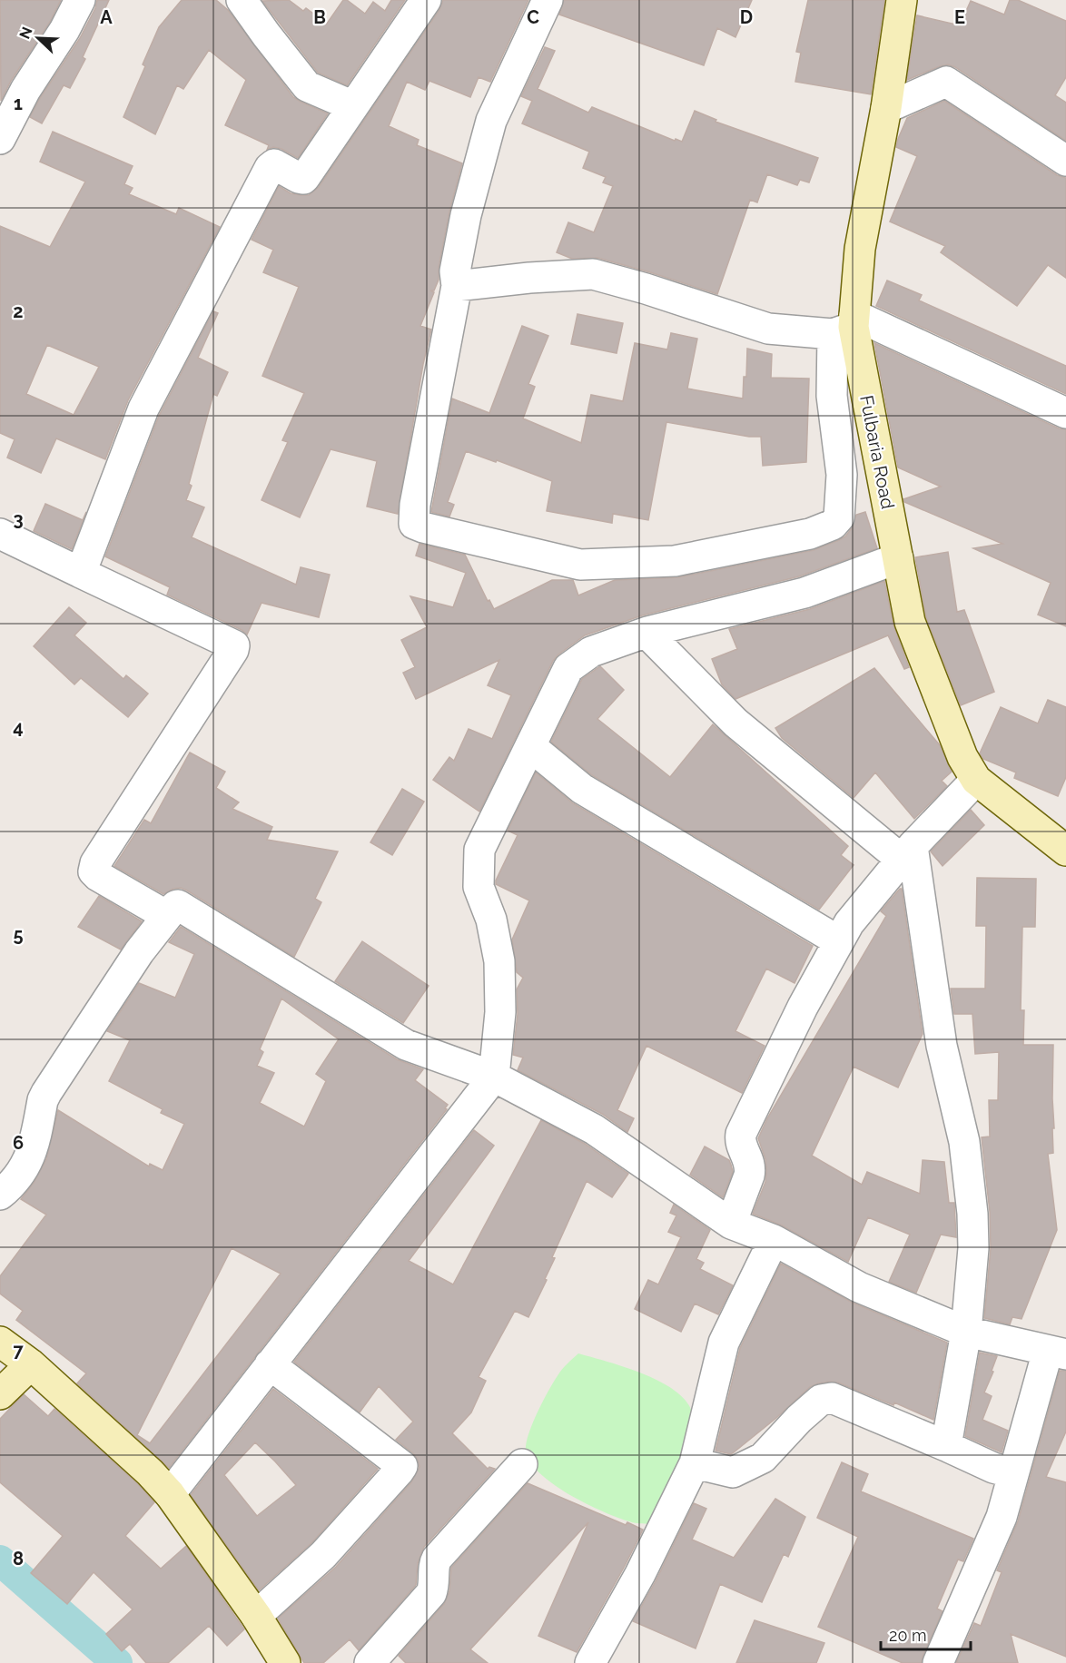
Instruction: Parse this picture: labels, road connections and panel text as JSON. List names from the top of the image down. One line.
{"streets":{"main road":["Fulbaria Road"]},"scale_bar":"20 m","north":"top left","grid":{"columns":["A","B","C","D","E"],"rows":["1","2","3","4","5","6","7","8"]}}
